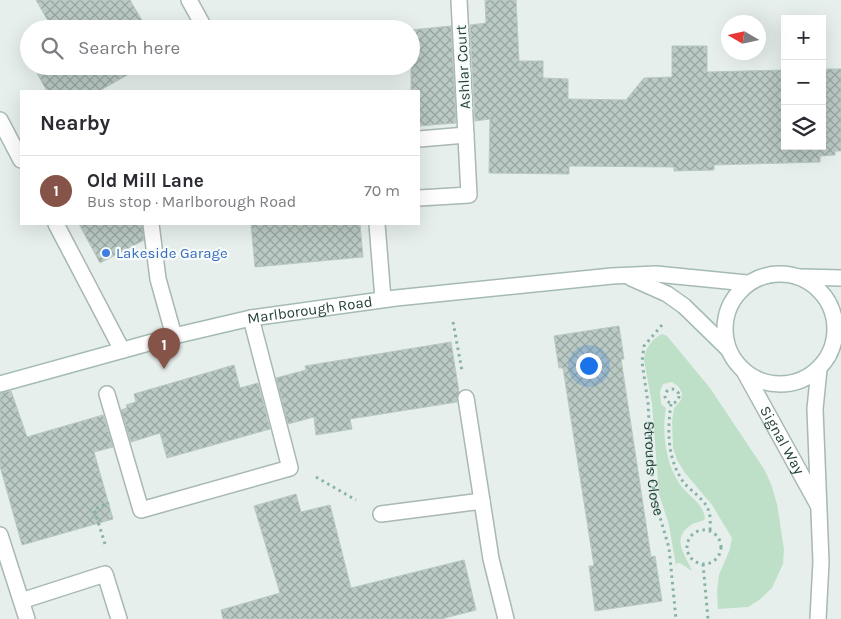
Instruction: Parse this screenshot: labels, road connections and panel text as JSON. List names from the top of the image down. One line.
{"streets":{"main road":["Ashlar Court","Marlborough Road","Signal Way"],"path":["Strouds Close"]},"crossings":[["Marlborough Road","Signal Way"]],"places":["Lakeside Garage"],"north":"left","page":{"map_buttons":["+","−"],"search":"Search here","heading":"Nearby","list":[{"mark":"1","name":"Old Mill Lane","note":"Bus stop · Marlborough Road","value":"70 m"}],"pins":"1"}}
